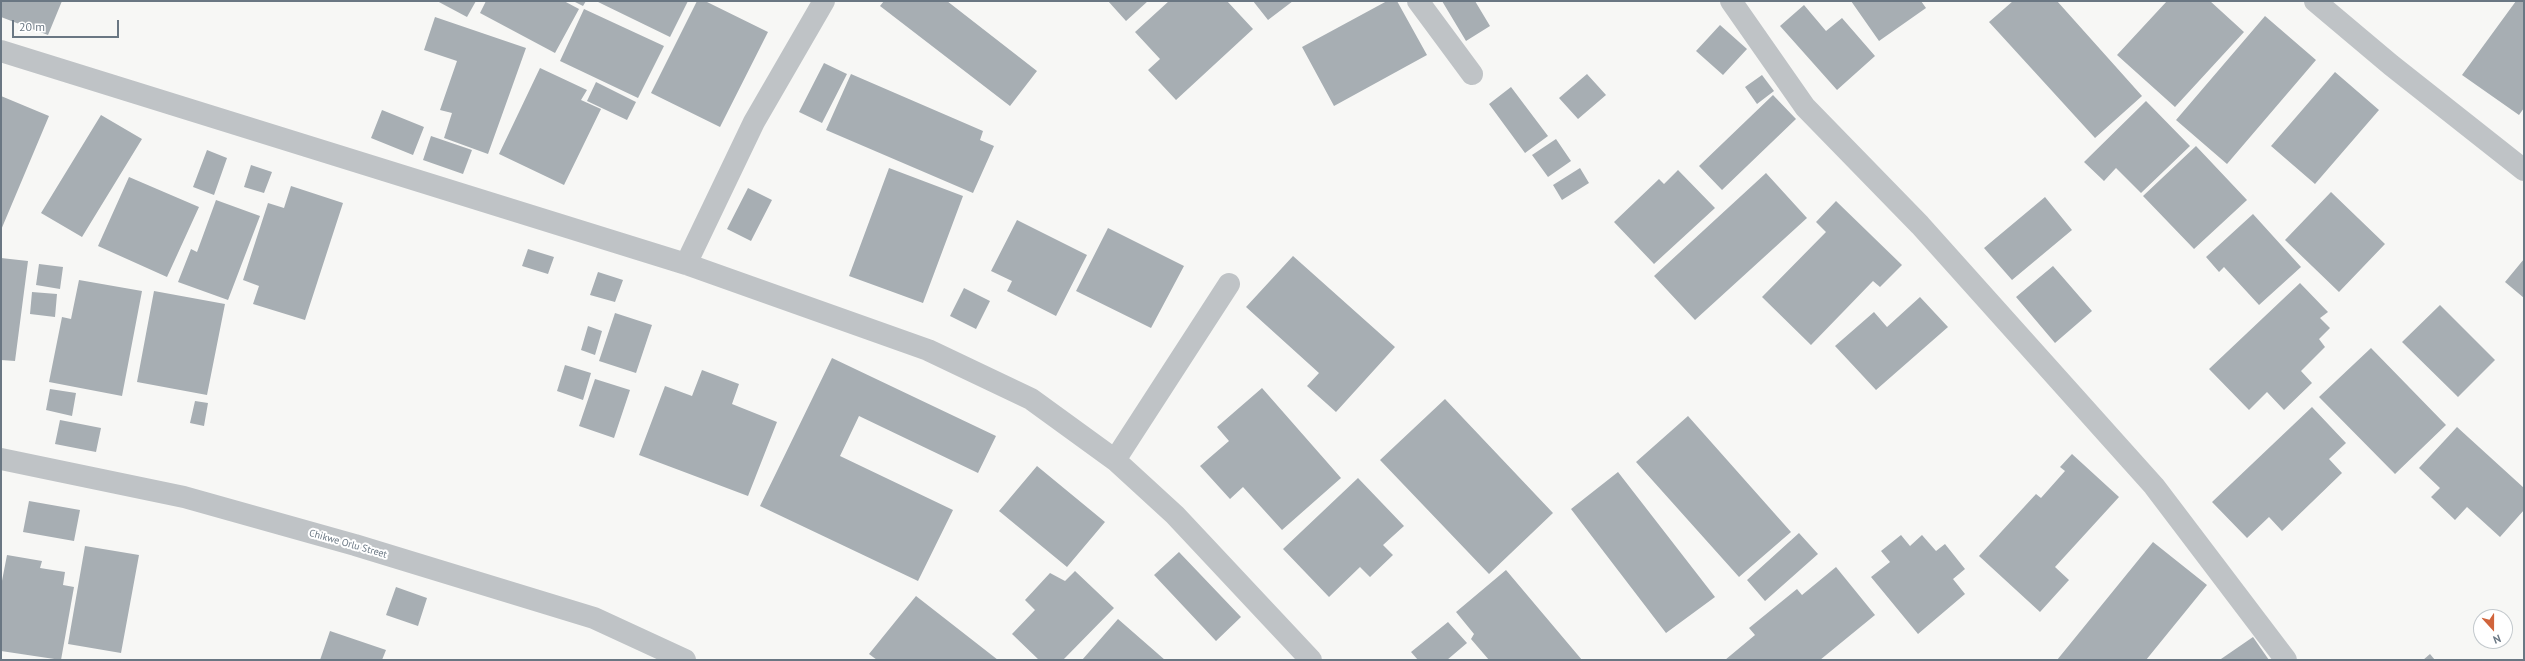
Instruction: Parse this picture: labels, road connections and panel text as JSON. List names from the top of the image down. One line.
{"streets":{"street":["Chikwe Orlu Street"]},"scale_bar":"20 m","north":"bottom"}
